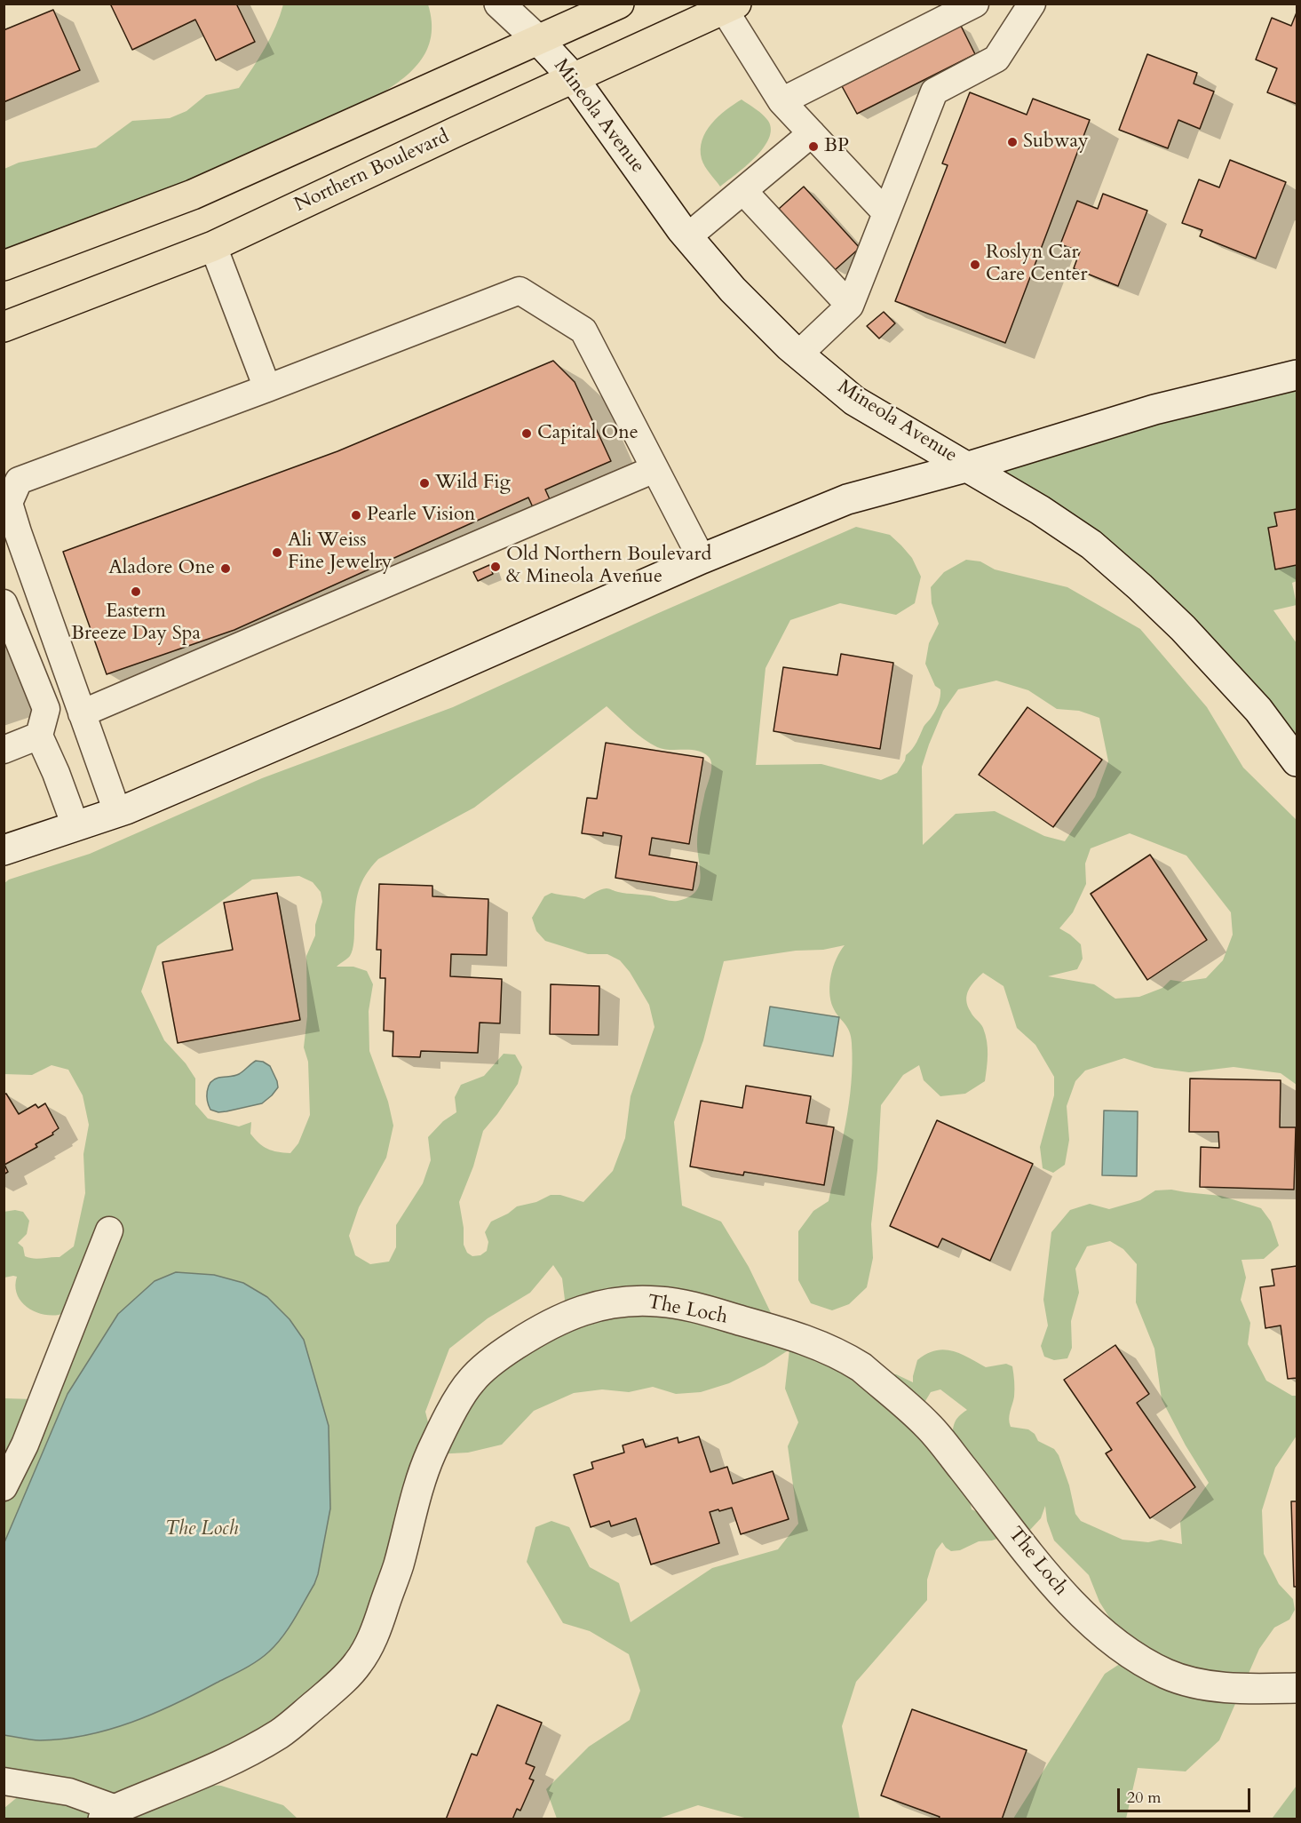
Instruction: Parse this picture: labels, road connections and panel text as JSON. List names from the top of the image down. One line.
{"streets":{"main road":["Mineola Avenue","Northern Boulevard","The Loch"]},"crossings":[["Mineola Avenue","Northern Boulevard"]],"parks":["The Loch"],"places":["Subway","BP","Roslyn Car Care Center","Capital One","Wild Fig","Pearle Vision","Ali Weiss Fine Jewelry","Old Northern Boulevard & Mineola Avenue","Aladore One","Eastern Breeze Day Spa"],"scale_bar":"20 m"}
